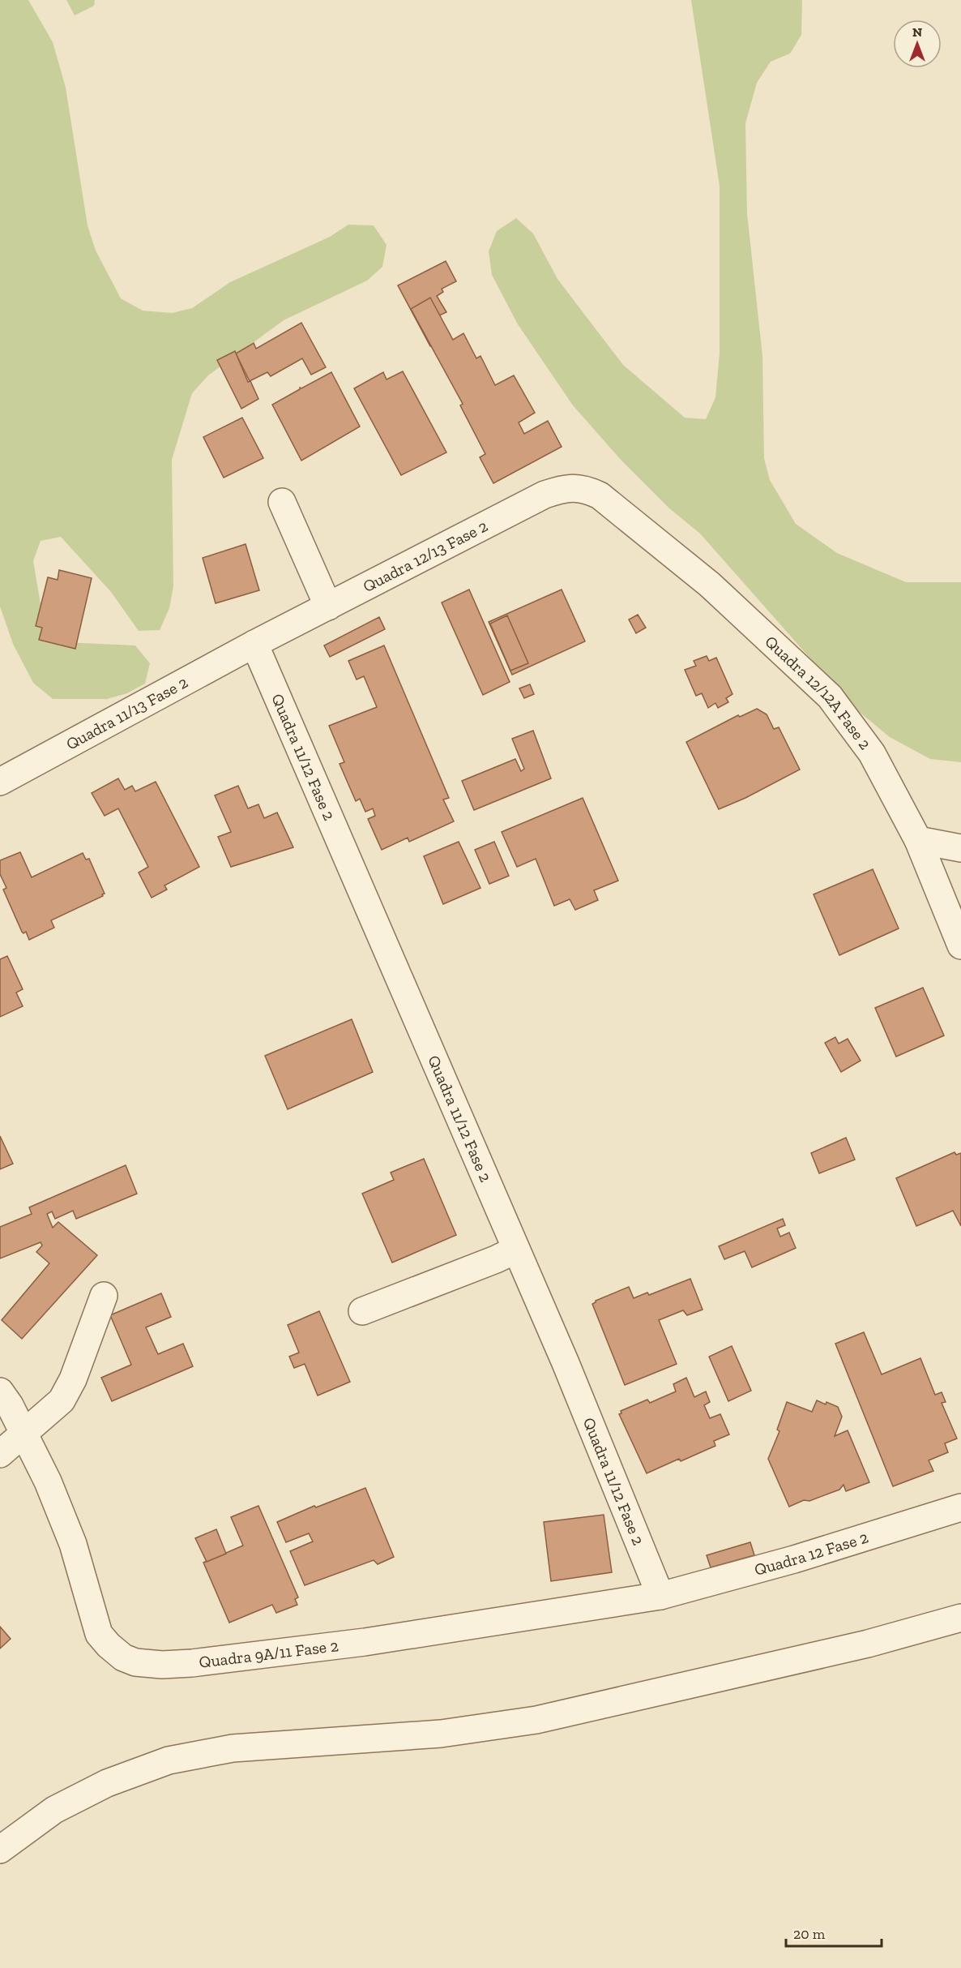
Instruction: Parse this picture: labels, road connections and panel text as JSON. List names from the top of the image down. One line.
{"streets":{"street":["Quadra 12/13 Fase 2","Quadra 12/12A Fase 2","Quadra 11/13 Fase 2","Quadra 11/12 Fase 2","Quadra 12 Fase 2","Quadra 9A/11 Fase 2"]},"crossings":[["Quadra 12/13 Fase 2","Quadra 12/12A Fase 2"],["Quadra 12/13 Fase 2","Quadra 11/13 Fase 2"],["Quadra 12/13 Fase 2","Quadra 11/12 Fase 2"],["Quadra 11/13 Fase 2","Quadra 11/12 Fase 2"],["Quadra 11/12 Fase 2","Quadra 12 Fase 2"],["Quadra 11/12 Fase 2","Quadra 9A/11 Fase 2"],["Quadra 12 Fase 2","Quadra 9A/11 Fase 2"]],"scale_bar":"20 m","north":"top"}
